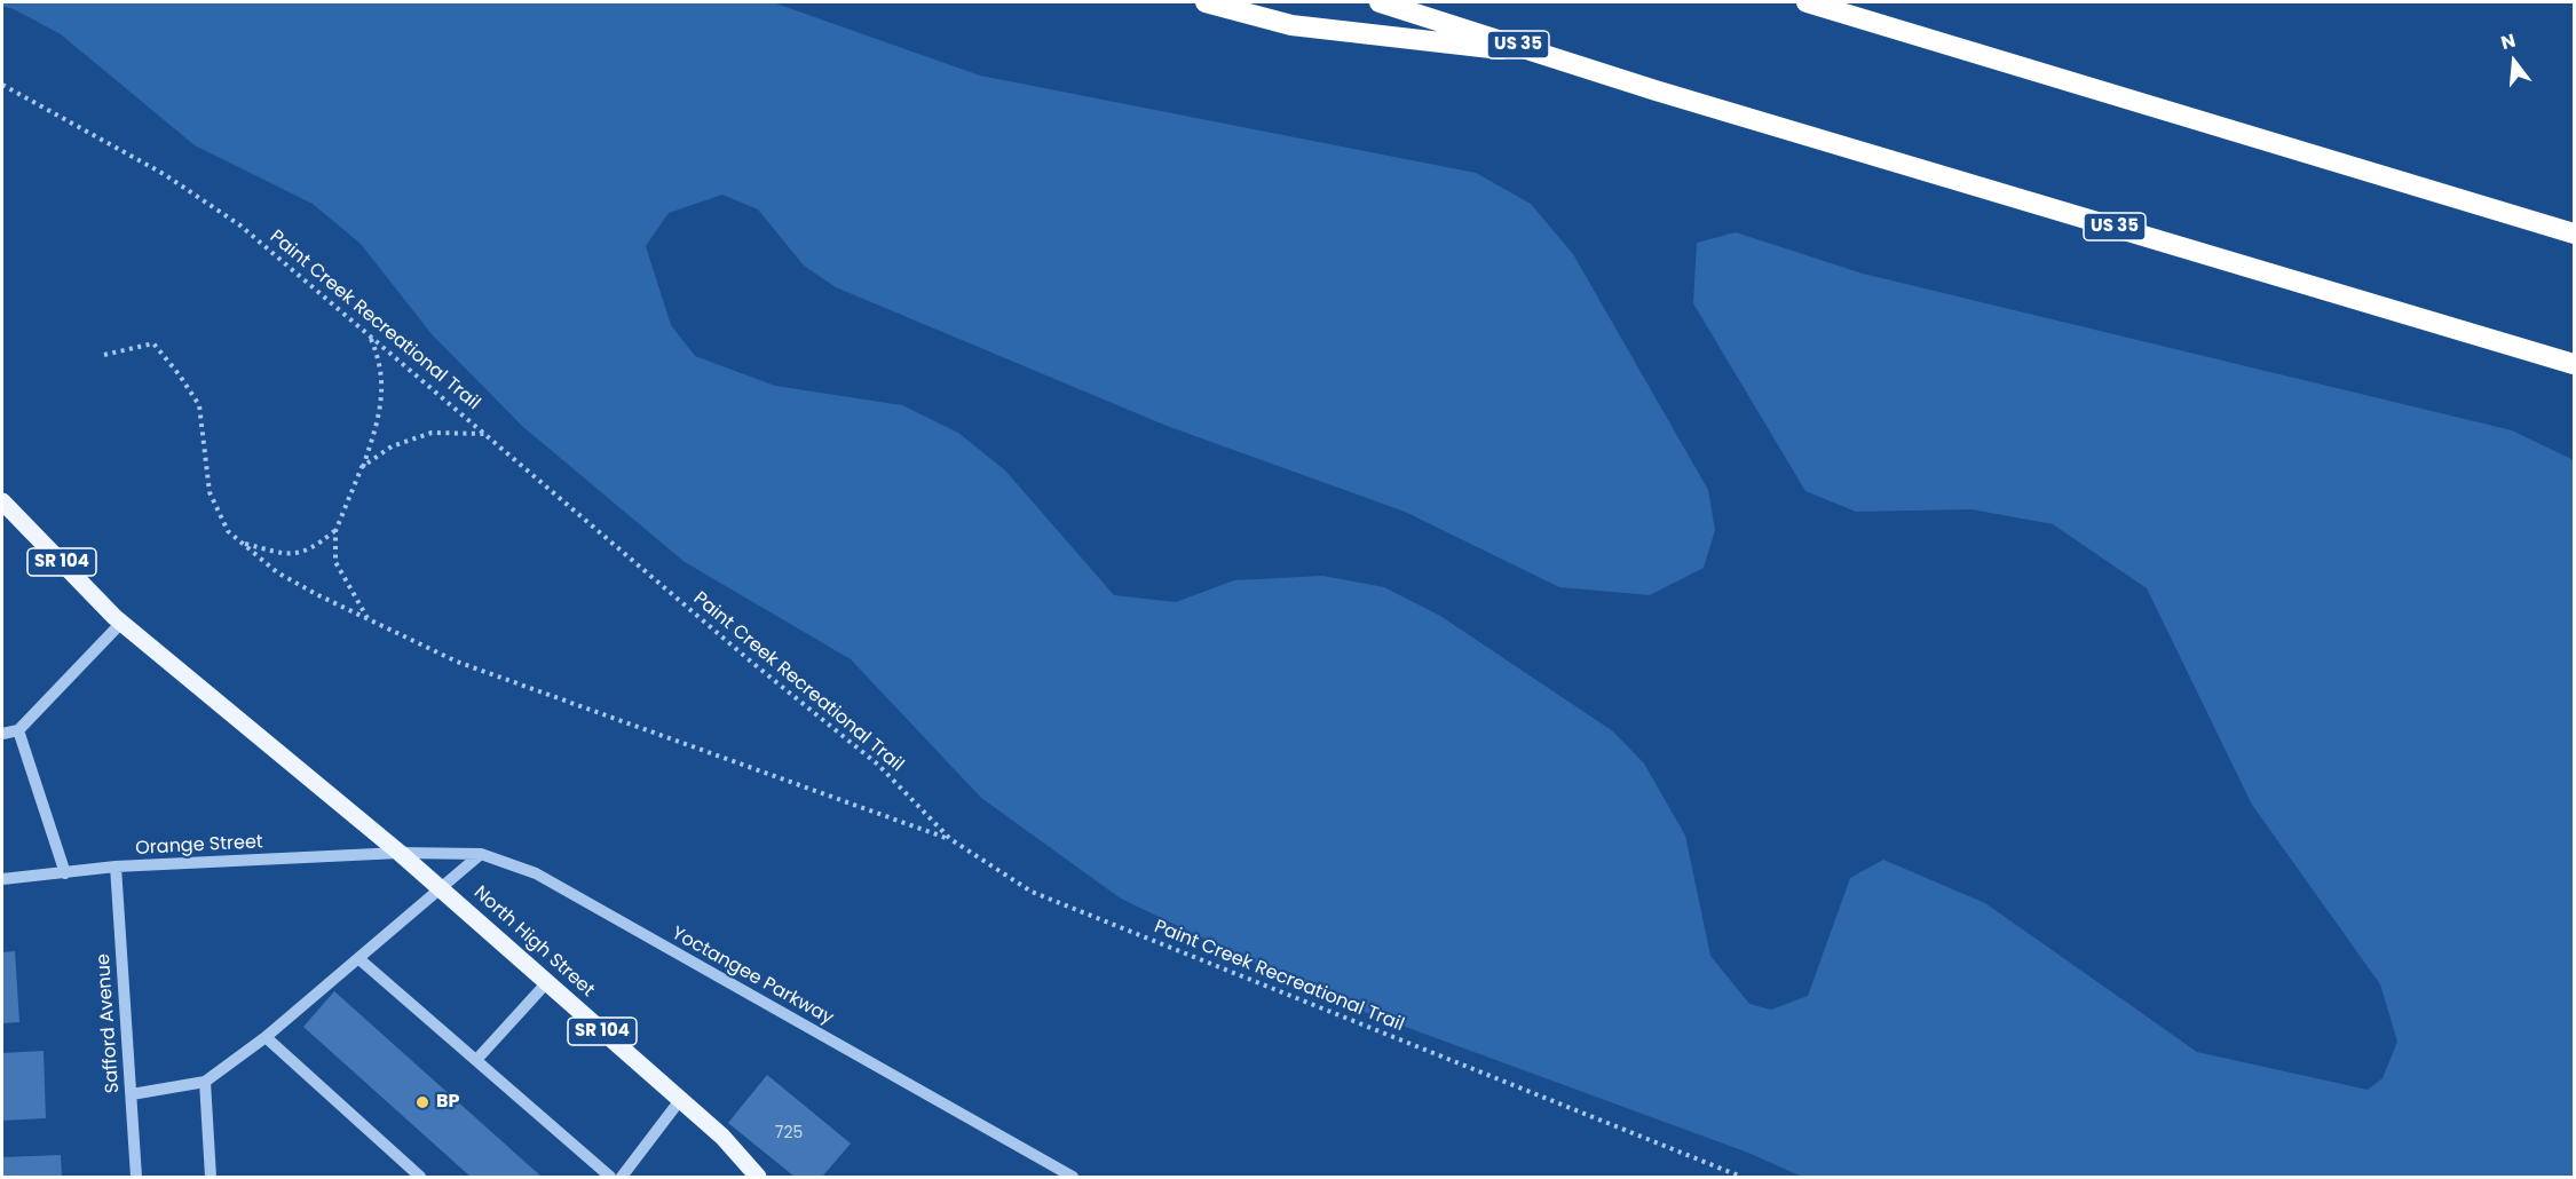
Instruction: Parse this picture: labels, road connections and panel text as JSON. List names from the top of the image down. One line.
{"streets":{"highway":["US 35"],"main road":["SR 104","North High Street"],"street":["Orange Street","Yoctangee Parkway","Safford Avenue"],"path":["Paint Creek Recreational Trail"]},"crossings":[["SR 104","Orange Street"],["SR 104","North High Street"],["SR 104","Yoctangee Parkway"],["Orange Street","North High Street"],["Orange Street","Yoctangee Parkway"],["Orange Street","Safford Avenue"],["North High Street","Yoctangee Parkway"]],"places":["BP"],"house_numbers":["725"],"north":"top"}
